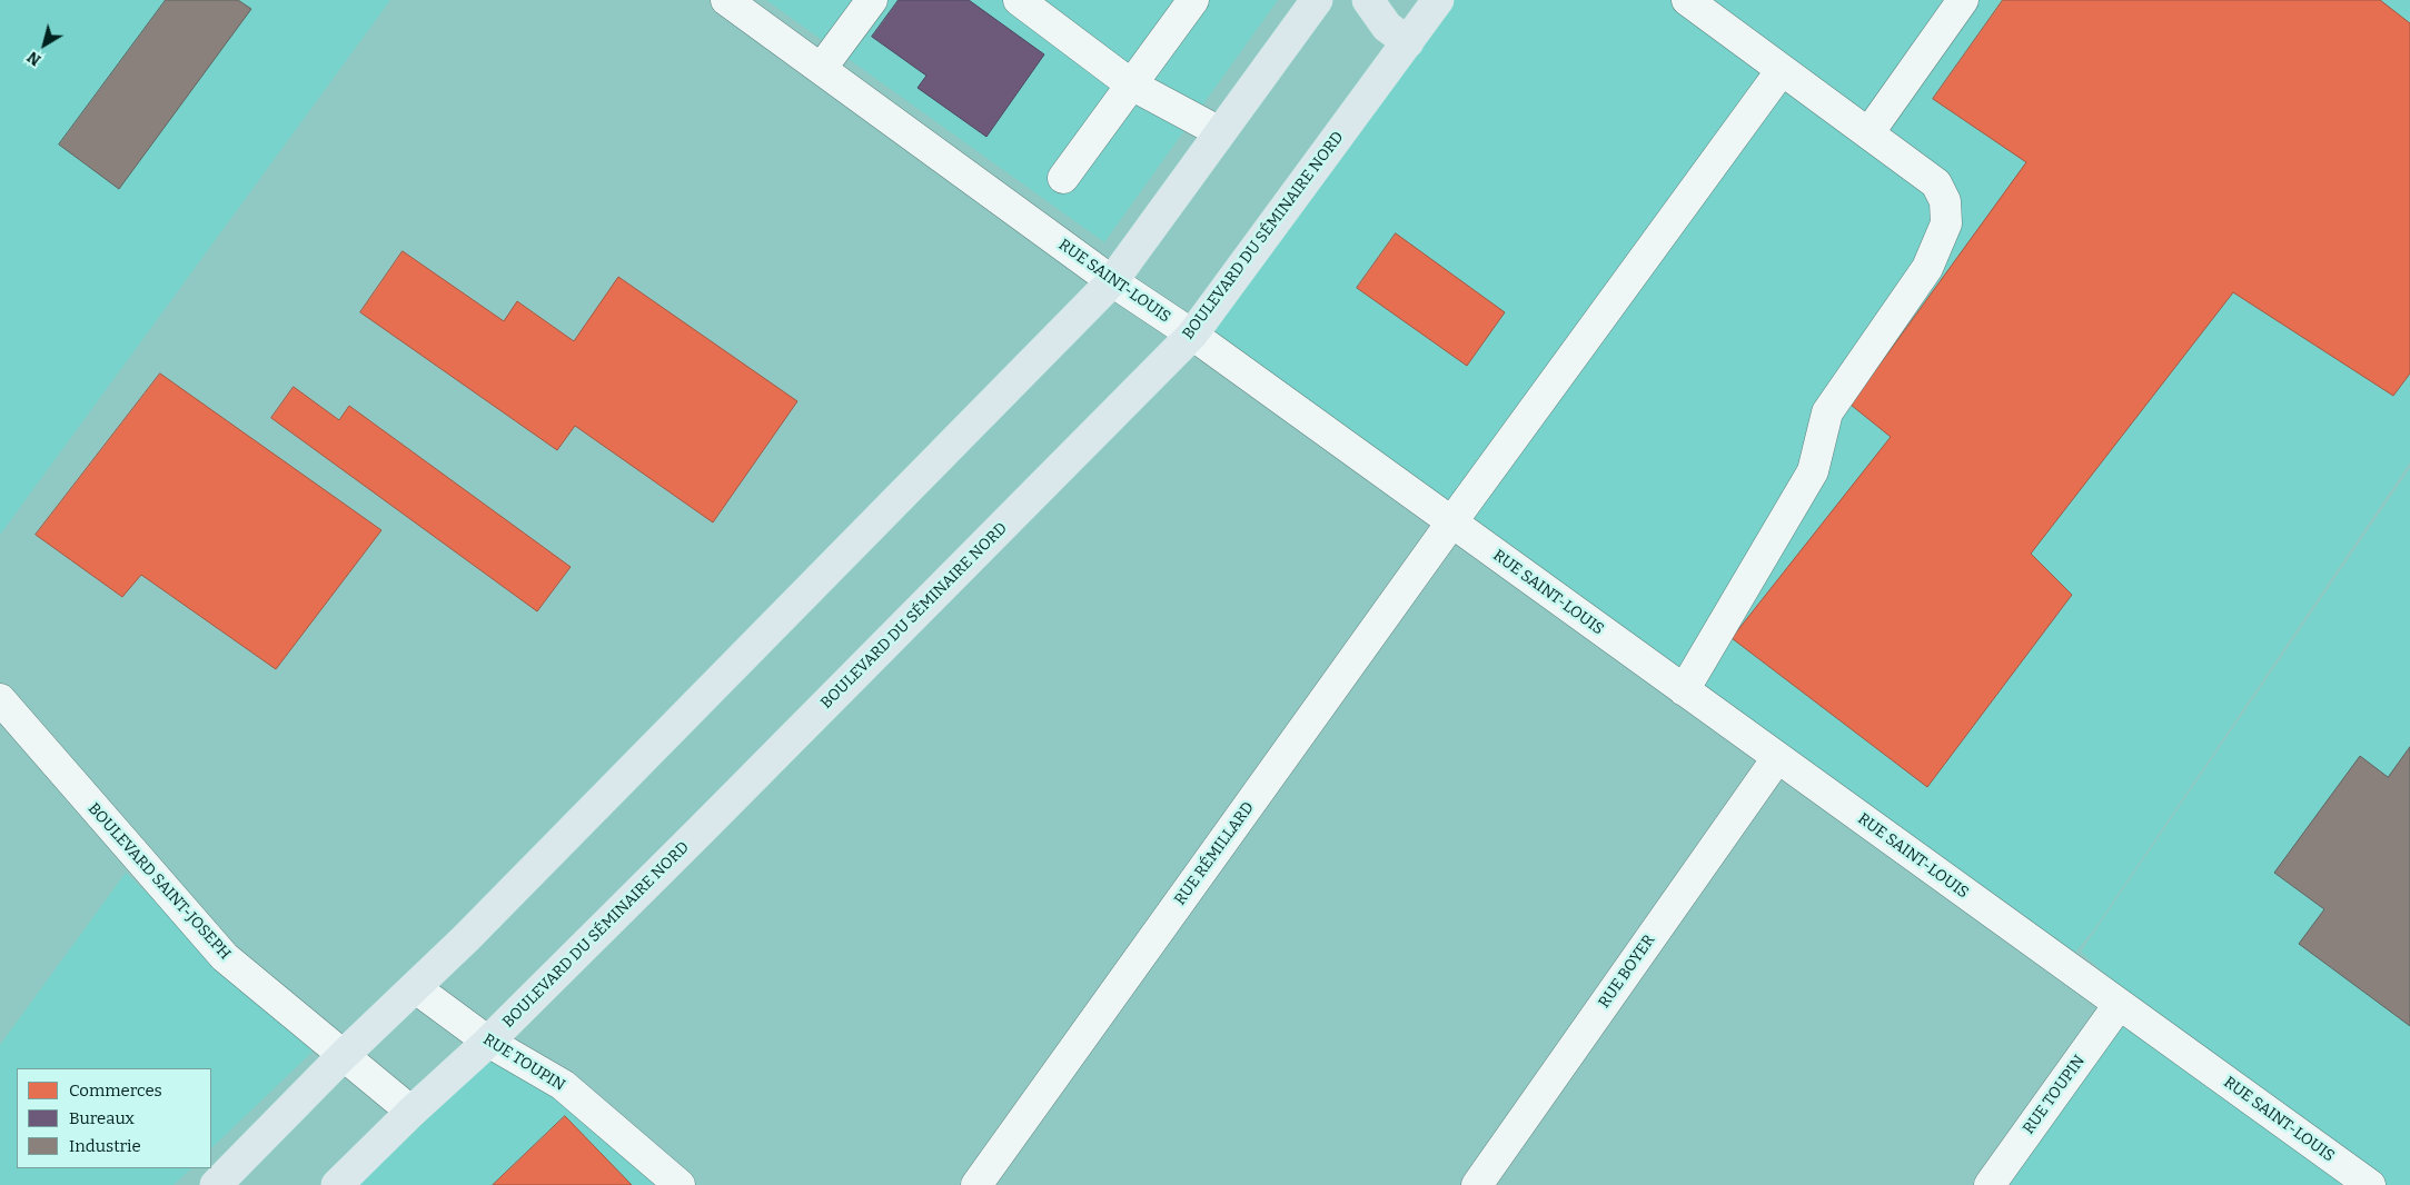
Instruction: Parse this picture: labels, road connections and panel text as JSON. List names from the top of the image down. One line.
{"streets":{"main road":["BOULEVARD DU SÉMINAIRE NORD"],"street":["RUE SAINT-LOUIS","RUE RÉMILLARD","BOULEVARD SAINT-JOSEPH","RUE BOYER","RUE TOUPIN"]},"crossings":[["BOULEVARD DU SÉMINAIRE NORD","RUE SAINT-LOUIS"],["BOULEVARD DU SÉMINAIRE NORD","BOULEVARD SAINT-JOSEPH"],["BOULEVARD DU SÉMINAIRE NORD","RUE TOUPIN"],["RUE SAINT-LOUIS","RUE RÉMILLARD"],["RUE SAINT-LOUIS","RUE BOYER"],["RUE SAINT-LOUIS","RUE TOUPIN"]],"legend":["Commerces","Bureaux","Industrie"],"north":"bottom left"}
